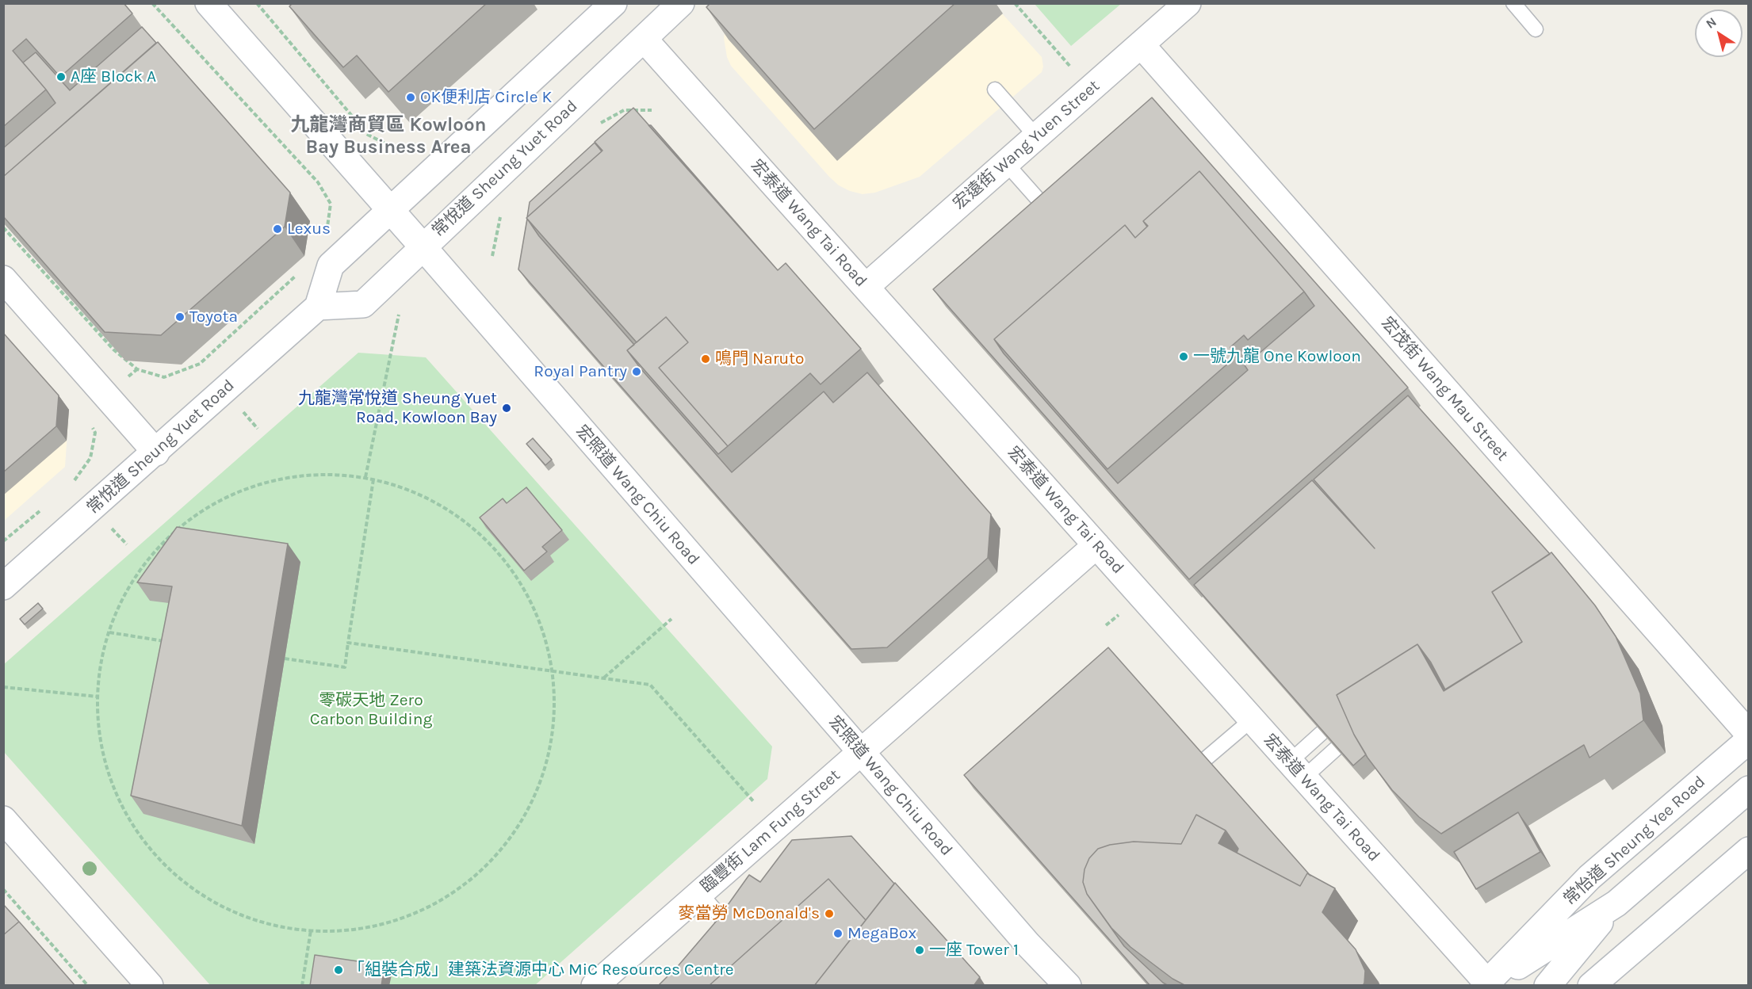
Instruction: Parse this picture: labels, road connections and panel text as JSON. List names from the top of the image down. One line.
{"streets":{"street":["宏遠街 Wang Yuen Street","常悅道 Sheung Yuet Road","宏泰道 Wang Tai Road","宏茂街 Wang Mau Street","宏照道 Wang Chiu Road","臨豐街 Lam Fung Street","常怡道 Sheung Yee Road"]},"crossings":[["宏遠街 Wang Yuen Street","宏泰道 Wang Tai Road"],["宏遠街 Wang Yuen Street","宏茂街 Wang Mau Street"],["常悅道 Sheung Yuet Road","宏泰道 Wang Tai Road"],["常悅道 Sheung Yuet Road","宏照道 Wang Chiu Road"],["宏泰道 Wang Tai Road","臨豐街 Lam Fung Street"],["宏泰道 Wang Tai Road","常怡道 Sheung Yee Road"],["宏照道 Wang Chiu Road","臨豐街 Lam Fung Street"]],"districts":["九龍灣商貿區 Kowloon Bay Business Area"],"parks":["零碳天地 Zero Carbon Building"],"places":["A座 Block A","OK便利店 Circle K","Lexus","Toyota","一號九龍 One Kowloon","鳴門 Naruto","Royal Pantry","九龍灣常悅道 Sheung Yuet Road, Kowloon Bay","麥當勞 McDonald's","MegaBox","一座 Tower 1","「組裝合成」建築法資源中心 MiC Resources Centre"],"north":"top left"}
